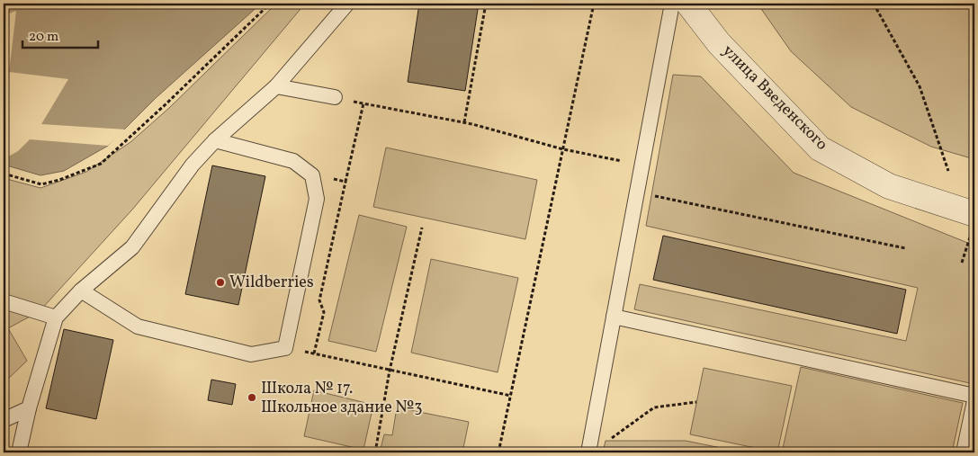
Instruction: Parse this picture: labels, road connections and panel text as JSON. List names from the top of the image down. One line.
{"streets":{"street":["улица Введенского"]},"places":["Wildberries","Школа № 17. Школьное здание №3"],"scale_bar":"20 m"}
